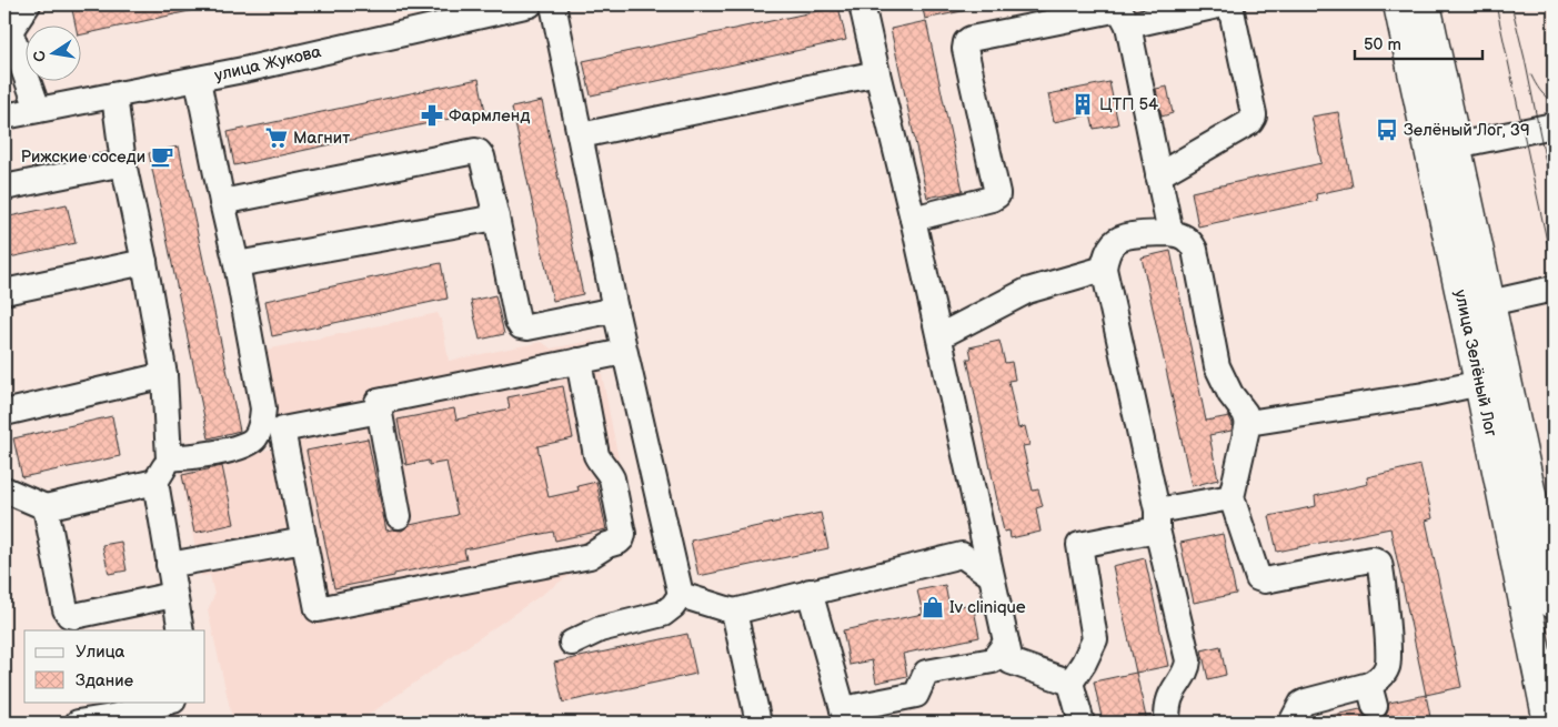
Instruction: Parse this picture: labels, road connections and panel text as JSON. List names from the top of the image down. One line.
{"streets":{"main road":["улица Зелёный Лог"],"street":["улица Жукова"]},"places":{"building":["ЦТП 54"],"pharmacy":["Фармленд"],"bus stop":["Зелёный Лог, 39"],"supermarket":["Магнит"],"cafe":["Рижские соседи"],"shop":["Iv clinique"]},"legend":["Улица","Здание"],"scale_bar":"50 m","north":"left"}
